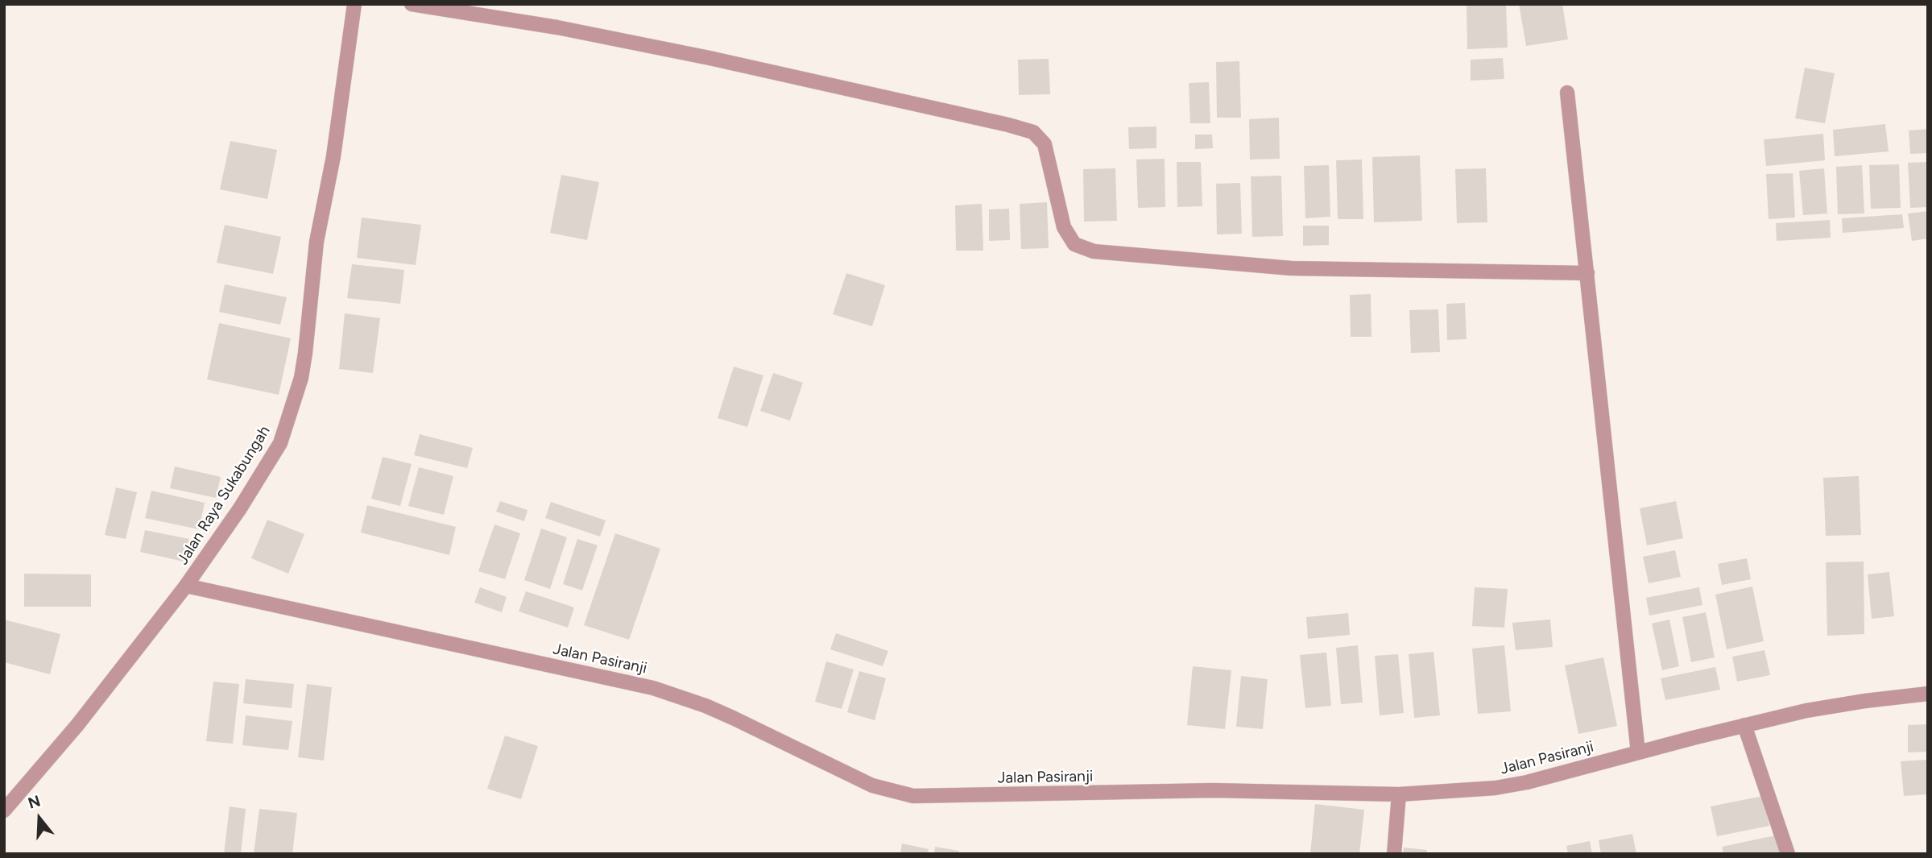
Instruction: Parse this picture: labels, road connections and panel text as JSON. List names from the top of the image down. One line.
{"streets":{"street":["Jalan Raya Sukabungah","Jalan Pasiranji"]},"crossings":[["Jalan Raya Sukabungah","Jalan Pasiranji"]],"north":"top"}
